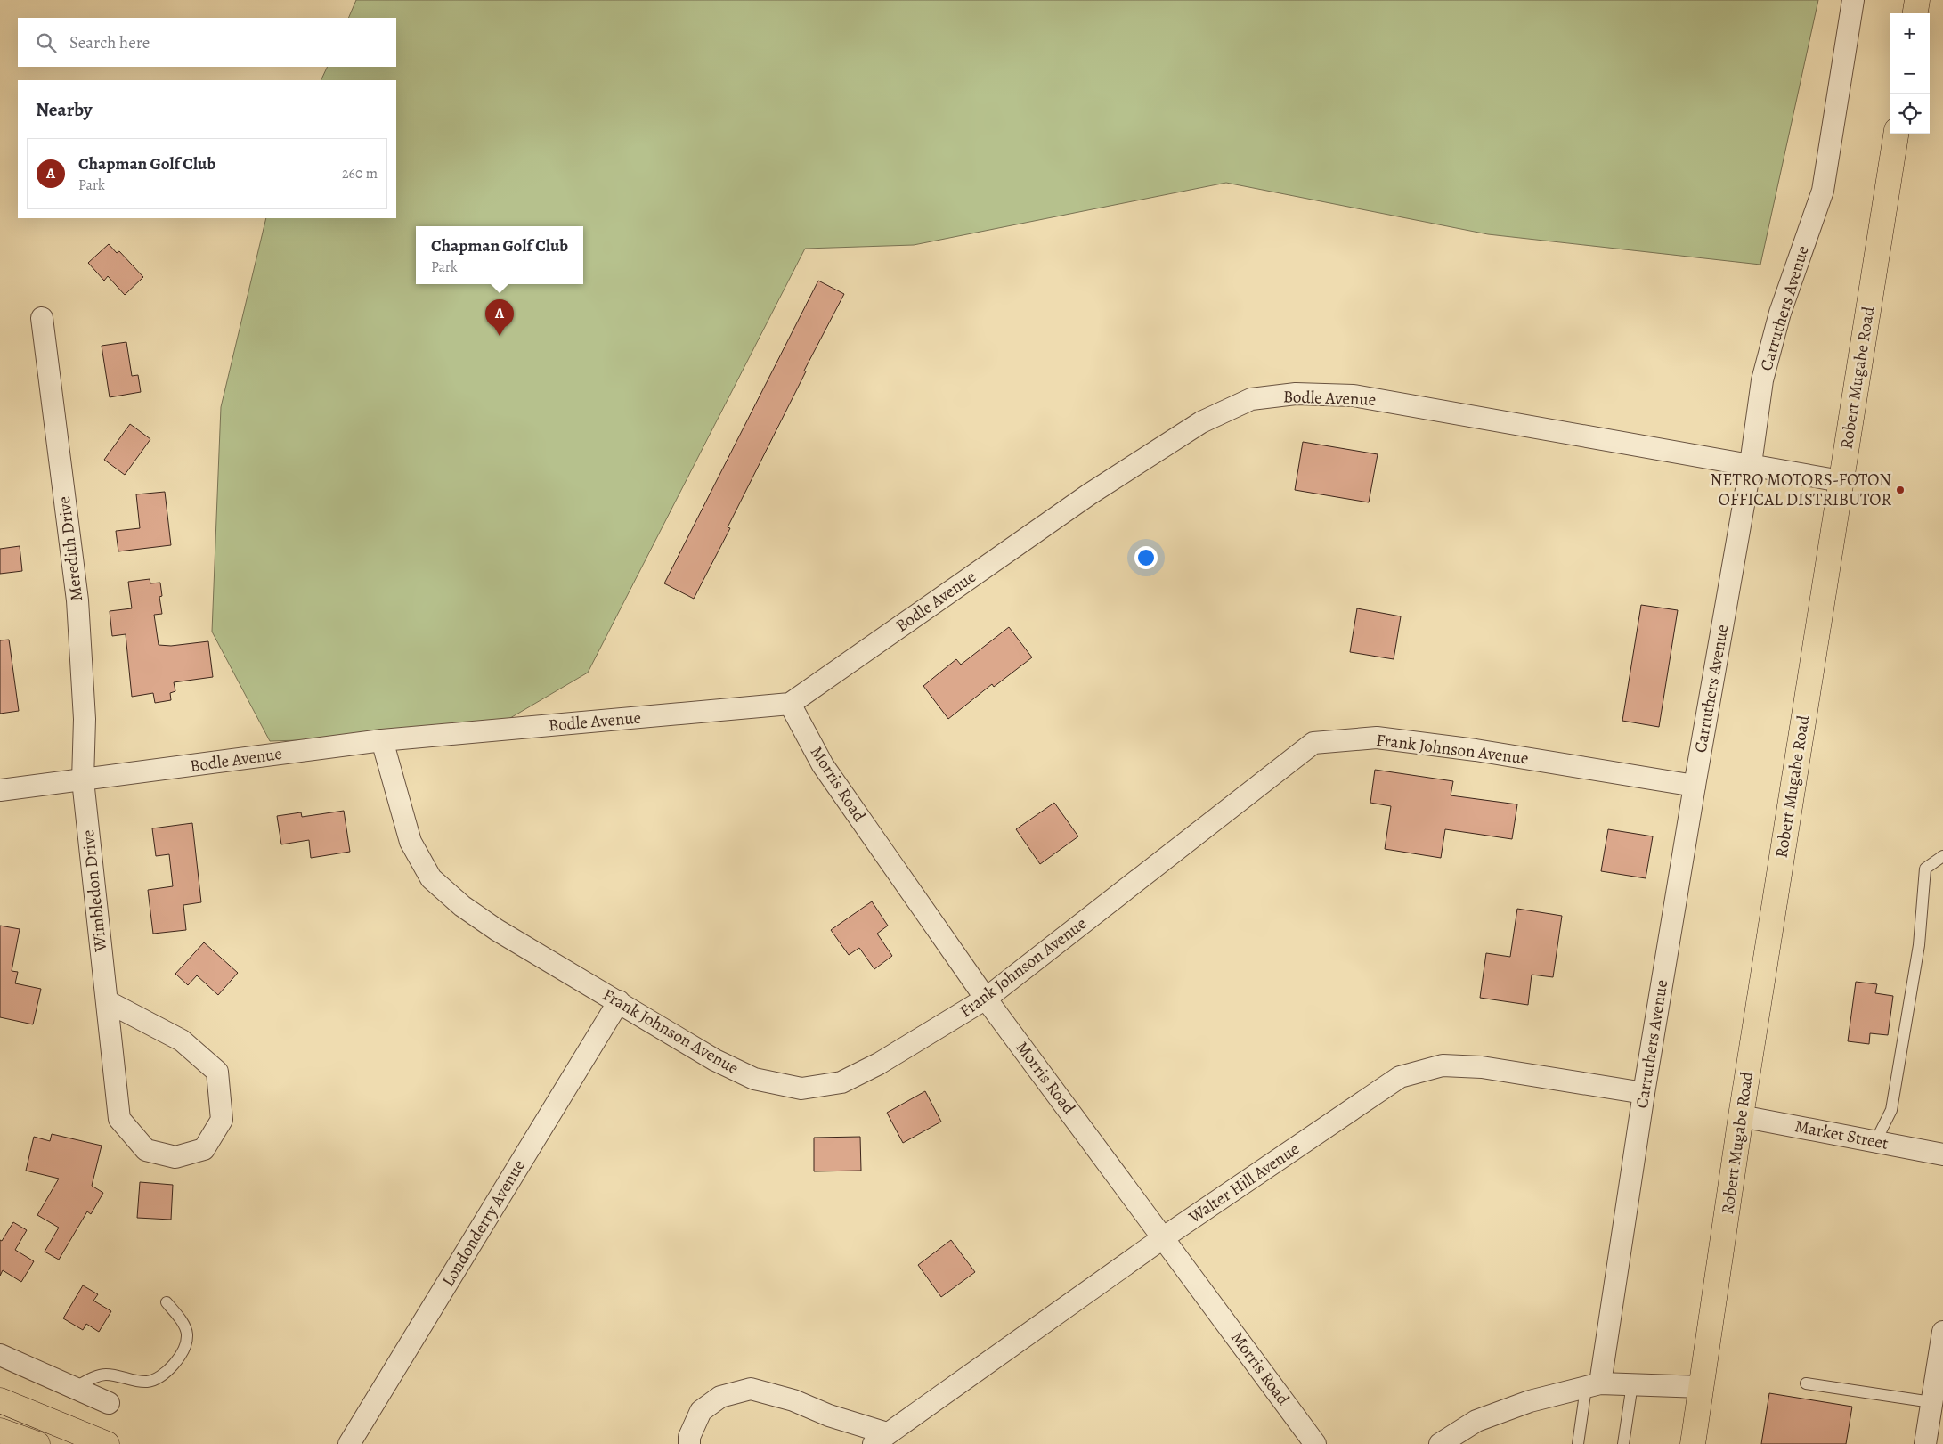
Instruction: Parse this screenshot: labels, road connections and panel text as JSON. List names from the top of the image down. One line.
{"streets":{"main road":["Robert Mugabe Road"],"street":["Carruthers Avenue","Bodle Avenue","Meredith Drive","Frank Johnson Avenue","Morris Road","Wimbledon Drive","Market Street","Walter Hill Avenue","Londonderry Avenue"]},"crossings":[["Carruthers Avenue","Bodle Avenue"],["Carruthers Avenue","Frank Johnson Avenue"],["Carruthers Avenue","Walter Hill Avenue"],["Robert Mugabe Road","Bodle Avenue"],["Robert Mugabe Road","Market Street"],["Bodle Avenue","Meredith Drive"],["Bodle Avenue","Frank Johnson Avenue"],["Bodle Avenue","Morris Road"],["Bodle Avenue","Wimbledon Drive"],["Meredith Drive","Wimbledon Drive"],["Frank Johnson Avenue","Morris Road"],["Frank Johnson Avenue","Londonderry Avenue"],["Morris Road","Walter Hill Avenue"]],"places":["NETRO MOTORS-FOTON OFFICAL DISTRIBUTOR"],"page":{"map_buttons":["+","−"],"search":"Search here","heading":"Nearby","list":[{"mark":"A","name":"Chapman Golf Club","note":"Park","value":"260 m"}],"popup":["Chapman Golf Club","Park"],"pins":"A"}}
